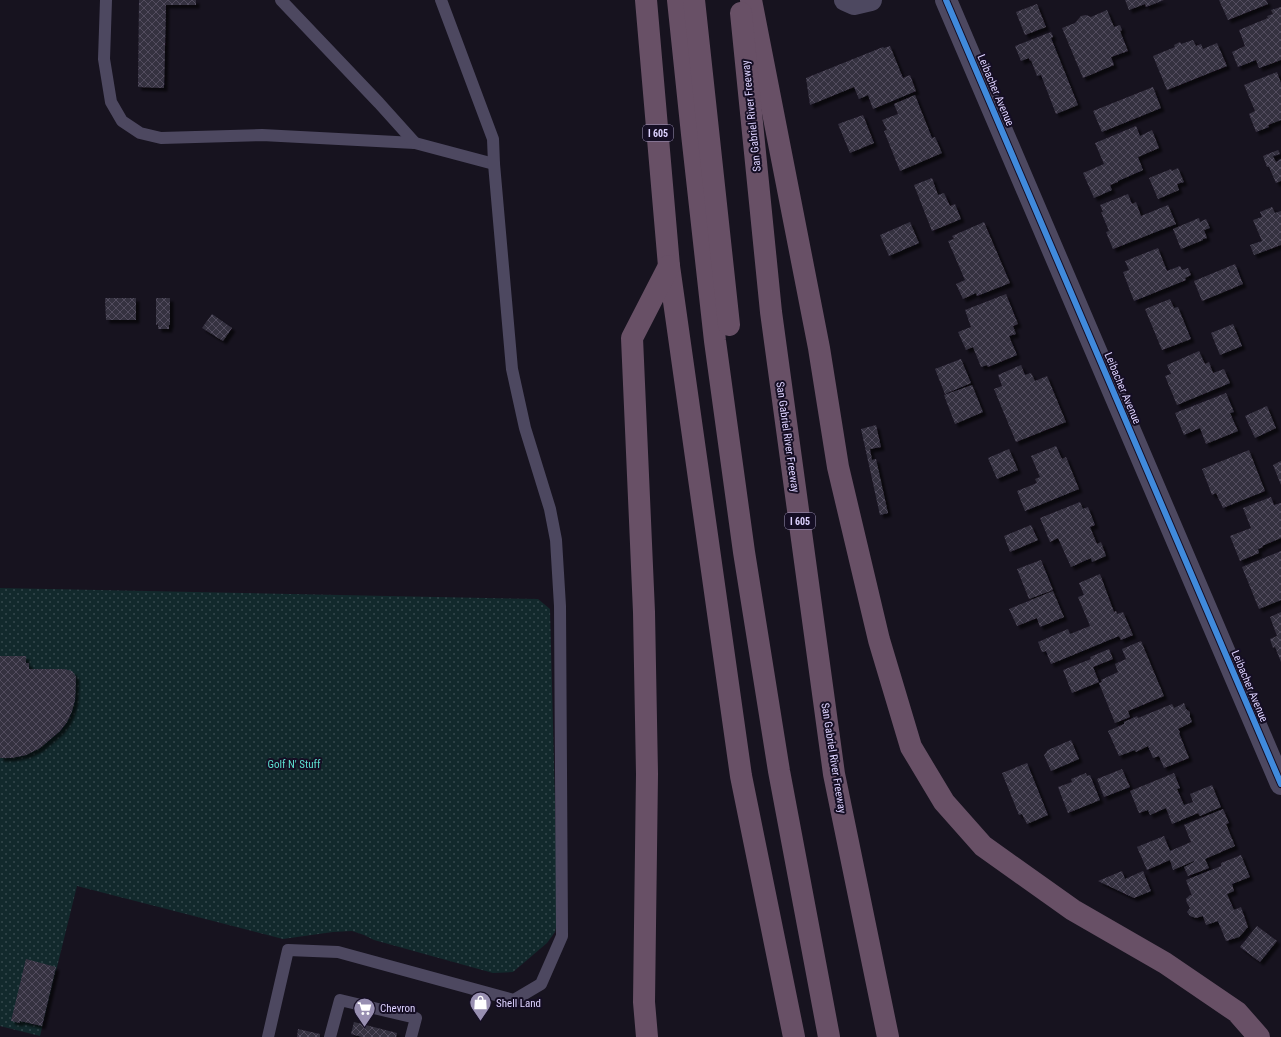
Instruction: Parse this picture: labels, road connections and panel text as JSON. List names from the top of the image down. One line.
{"streets":{"highway":["San Gabriel River Freeway","I 605"],"street":["Leibacher Avenue"]},"parks":["Golf N' Stuff"],"places":{"shop":["Shell Land"],"supermarket":["Chevron"]}}
